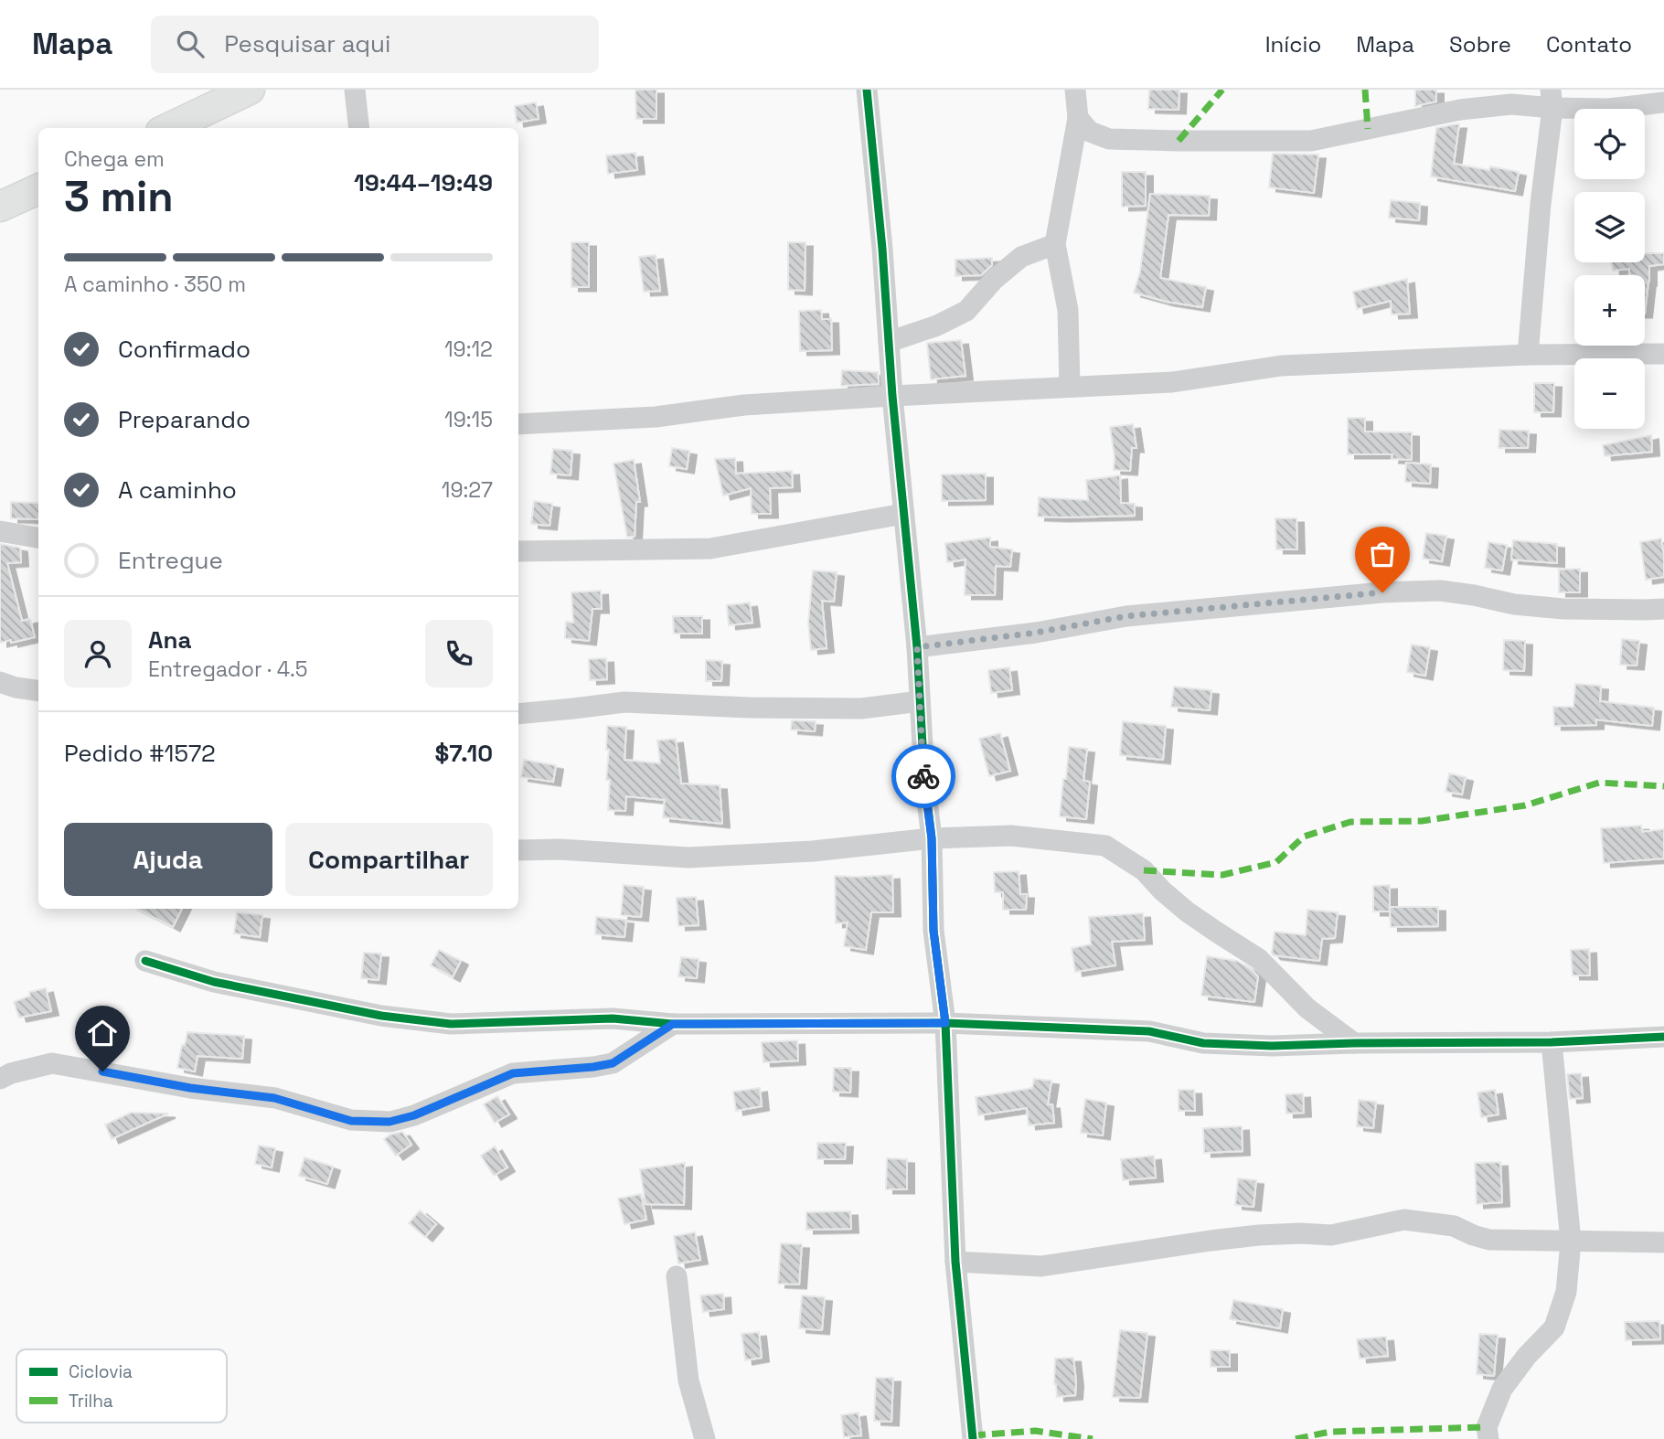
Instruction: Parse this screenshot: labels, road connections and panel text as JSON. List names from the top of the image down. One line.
{"legend":["Ciclovia","Trilha"],"page":{"header":"Mapa","search":"Pesquisar aqui","nav":["Início","Mapa","Sobre","Contato"],"map_buttons":["+","−"],"heading":["3 min","Chega em","19:44–19:49"],"panel":["Ana","Entregador · 4.5","Pedido #1572","$7.10"],"bar":"A caminho · 350 m","list":[["Confirmado","19:12"],["Preparando","19:15"],["A caminho","19:27"],"Entregue"],"buttons":["Ajuda","Compartilhar"]}}
